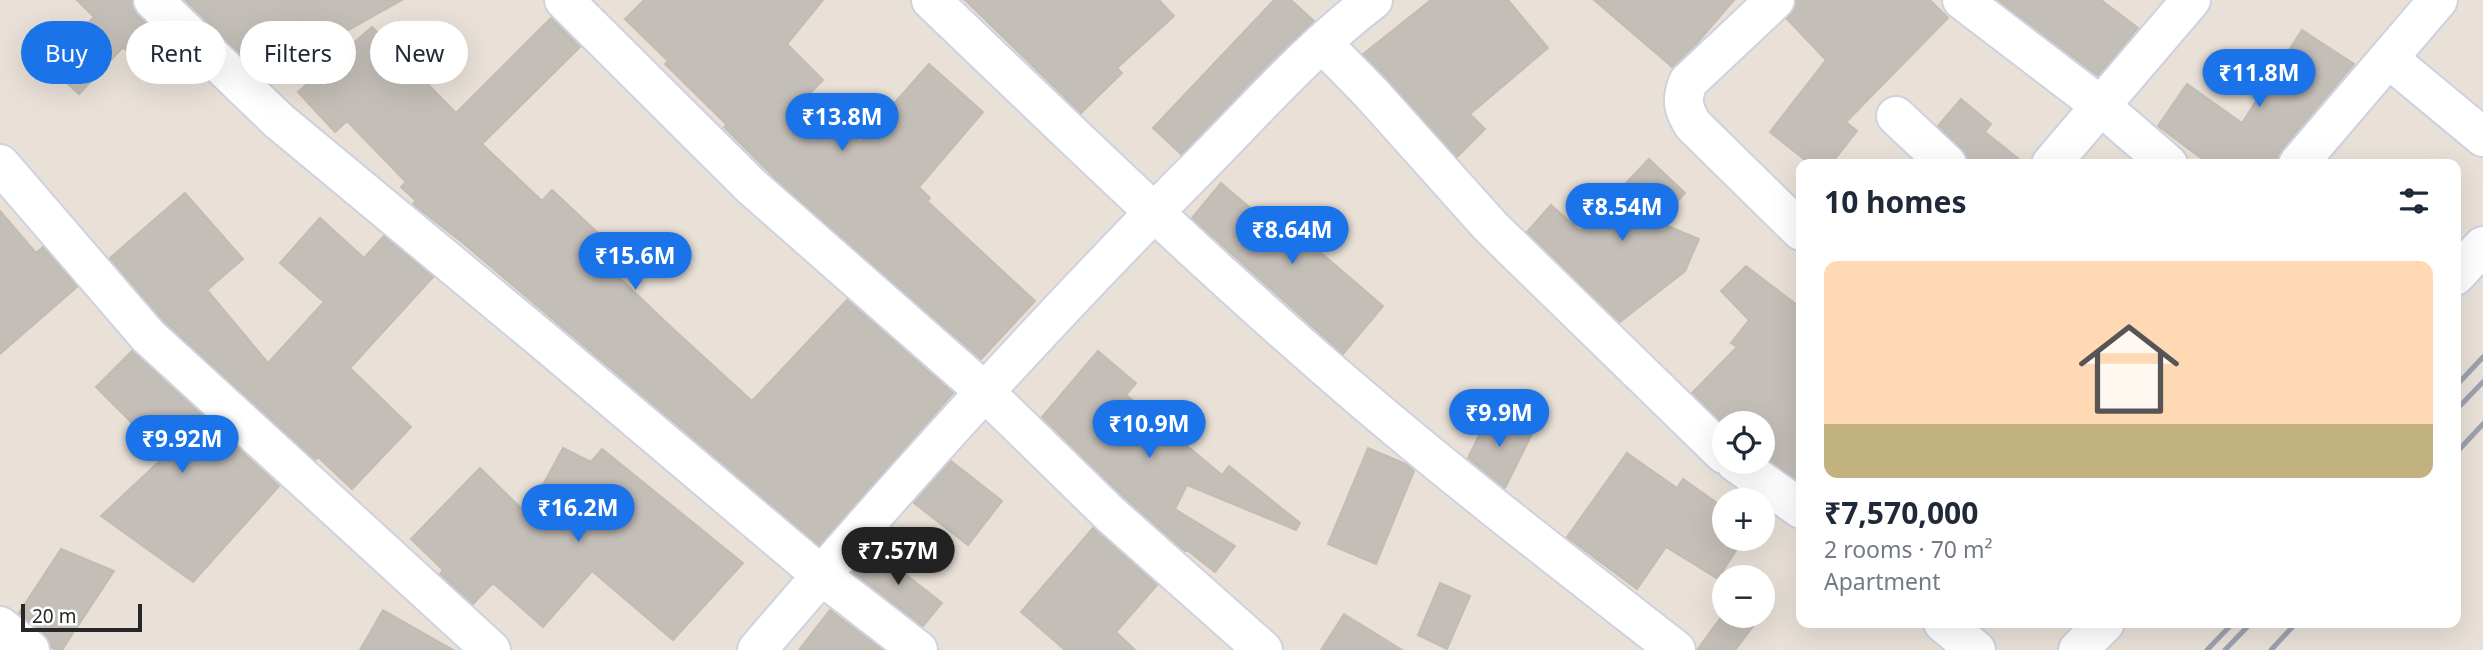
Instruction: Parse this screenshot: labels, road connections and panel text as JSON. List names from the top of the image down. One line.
{"scale_bar":"20 m","page":{"chip":["Buy","Rent","Filters","New"],"price":["₹11.8M","₹13.8M","₹8.54M","₹8.64M","₹15.6M","₹9.9M","₹10.9M","₹9.92M","₹16.2M","₹7.57M"],"heading":"10 homes","list":[{"name":"₹7,570,000","note":"2 rooms · 70 m² · Apartment"}],"map_buttons":["+","−"],"scale":"20 m"}}
